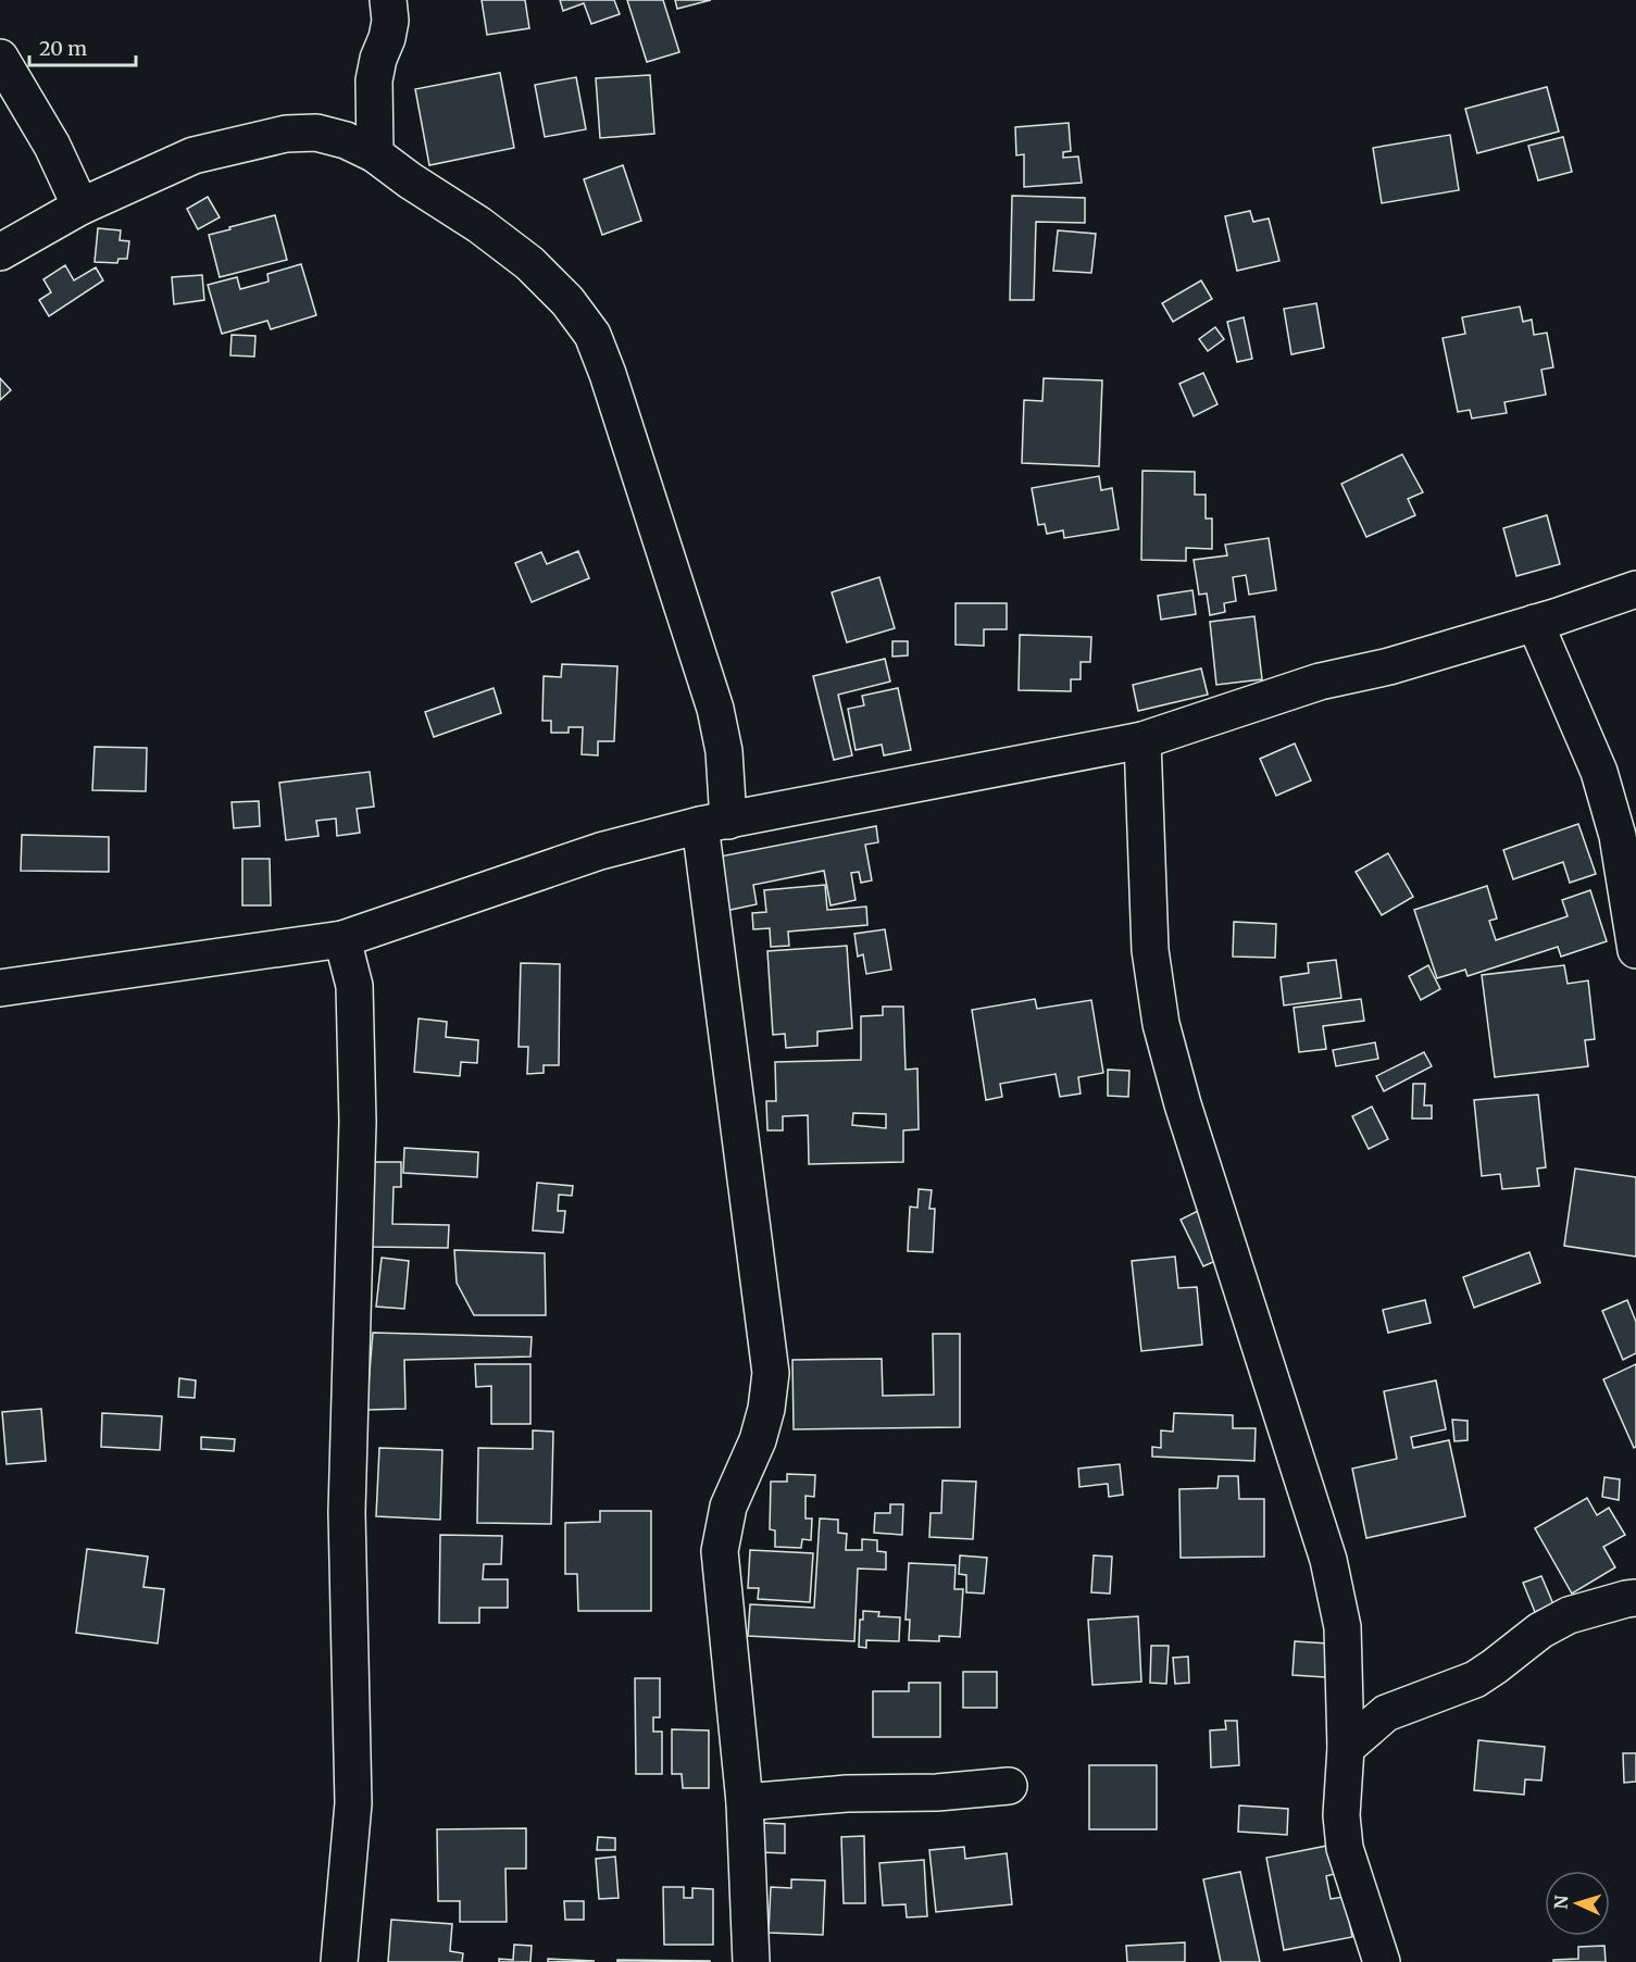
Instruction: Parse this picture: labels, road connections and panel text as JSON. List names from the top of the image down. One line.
{"scale_bar":"20 m","north":"left"}
